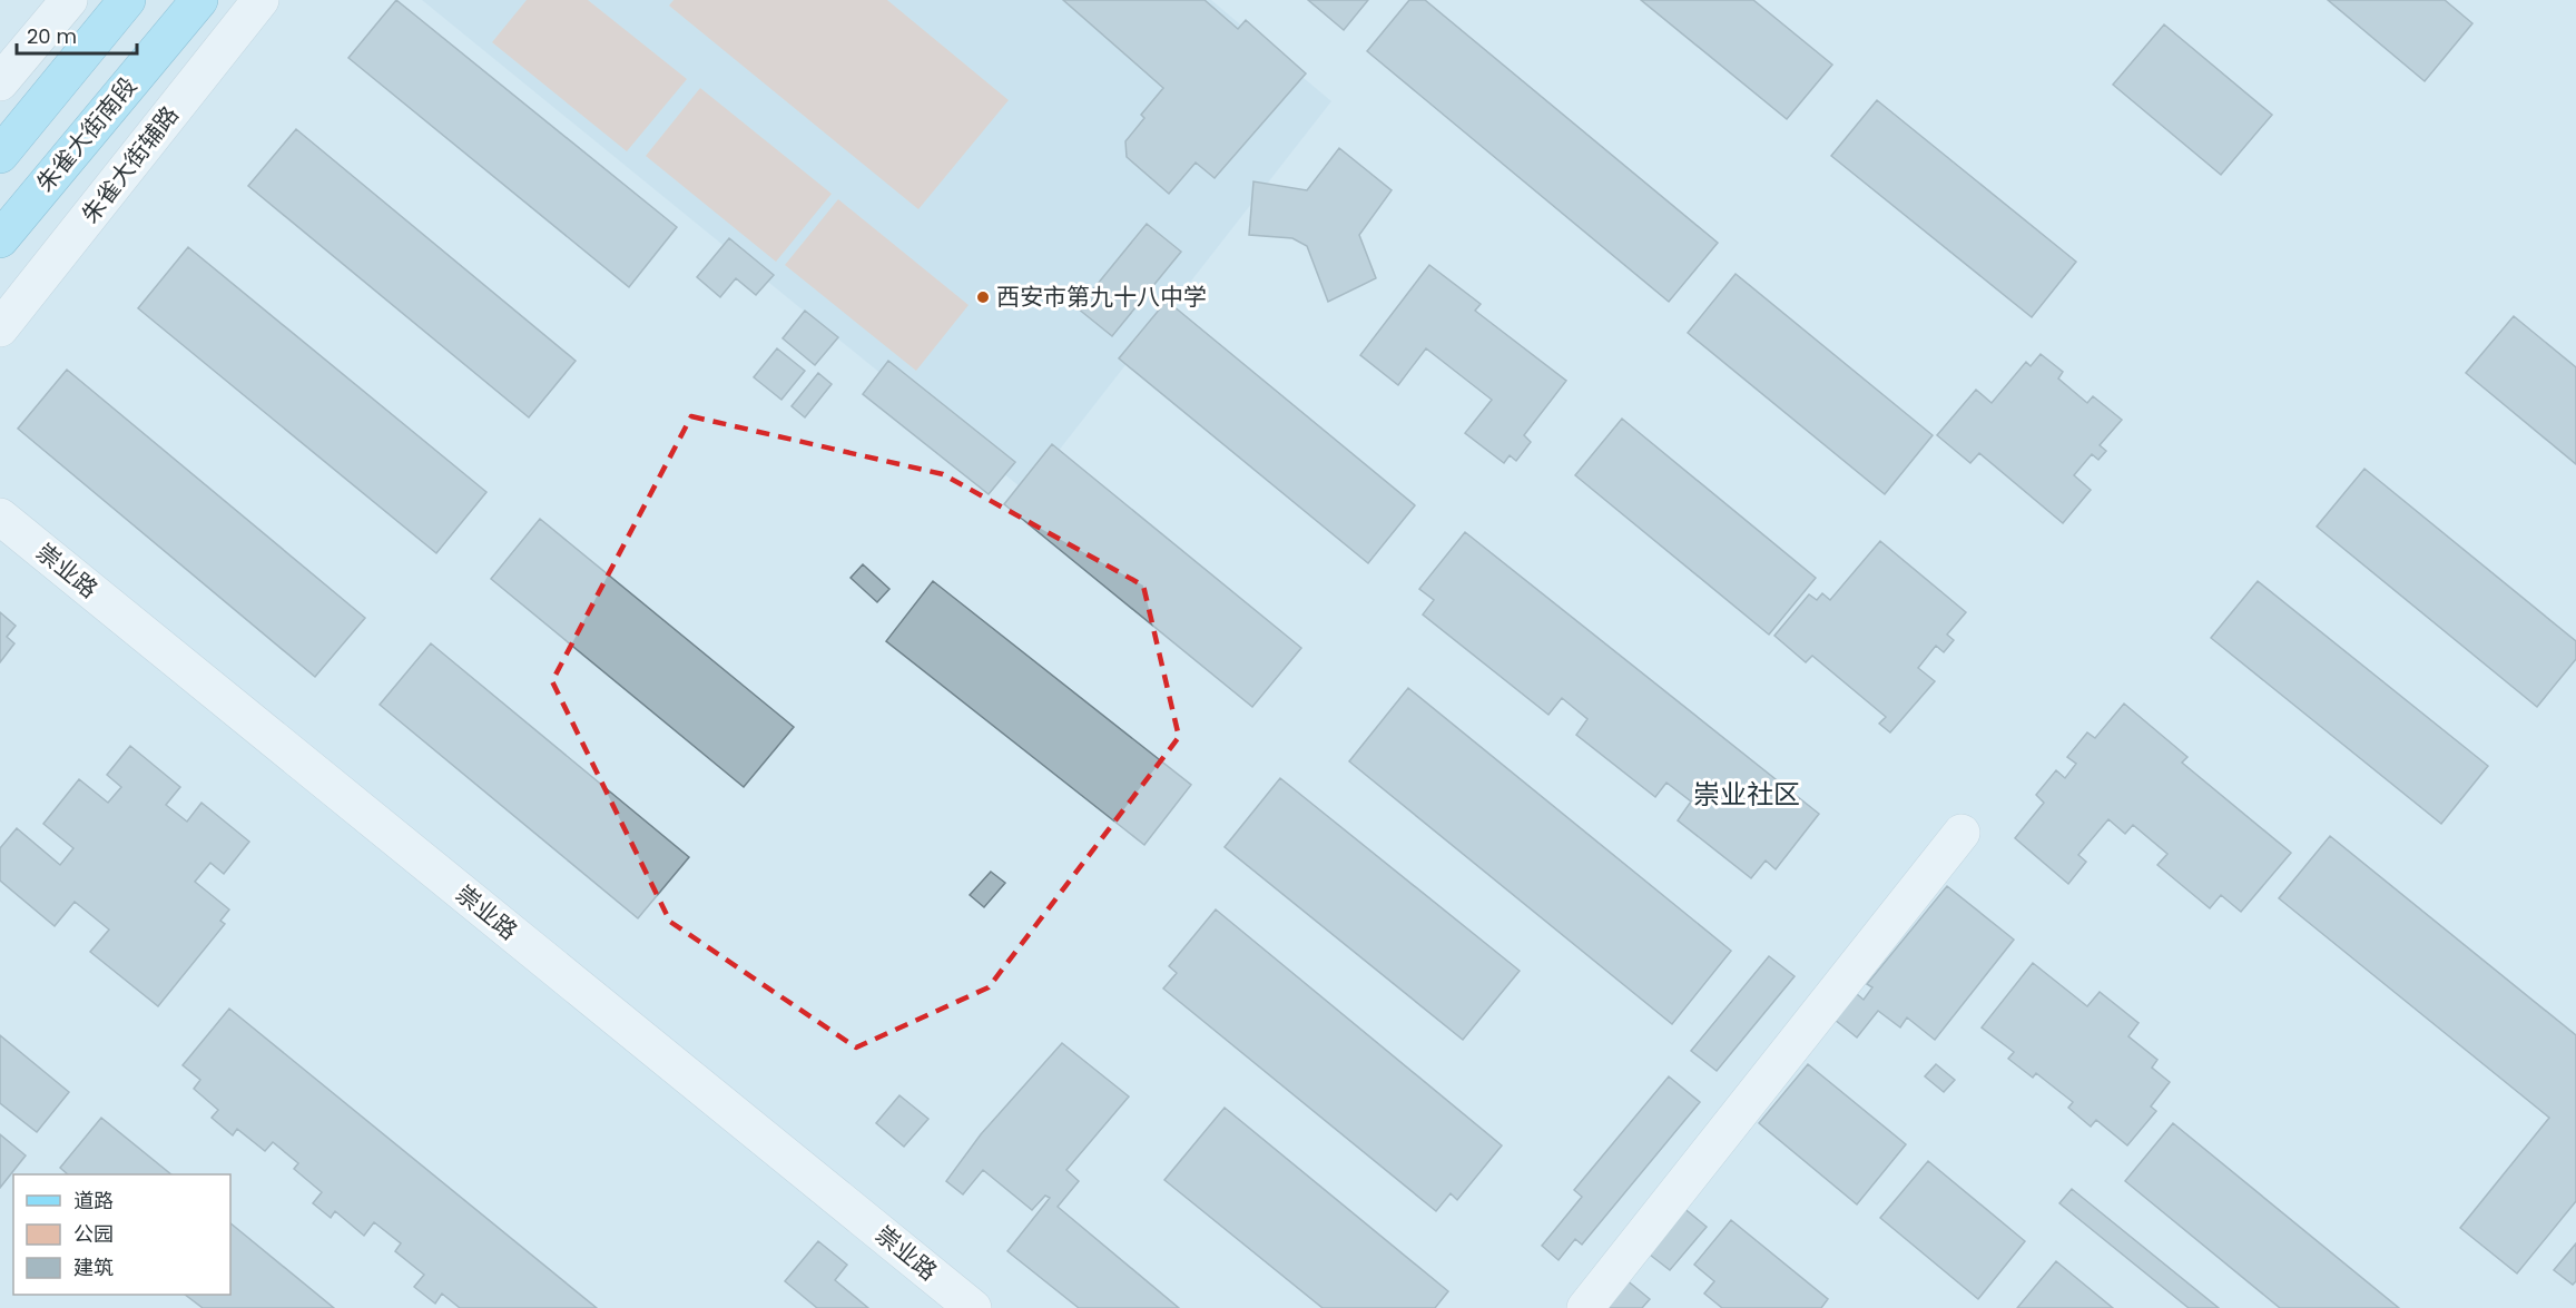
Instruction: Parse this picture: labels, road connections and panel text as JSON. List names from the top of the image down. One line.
{"streets":{"main road":["朱雀大街南段"],"street":["朱雀大街辅路","崇业路"]},"districts":["崇业社区"],"places":["西安市第九十八中学"],"legend":["道路","公园","建筑"],"scale_bar":"20 m"}
